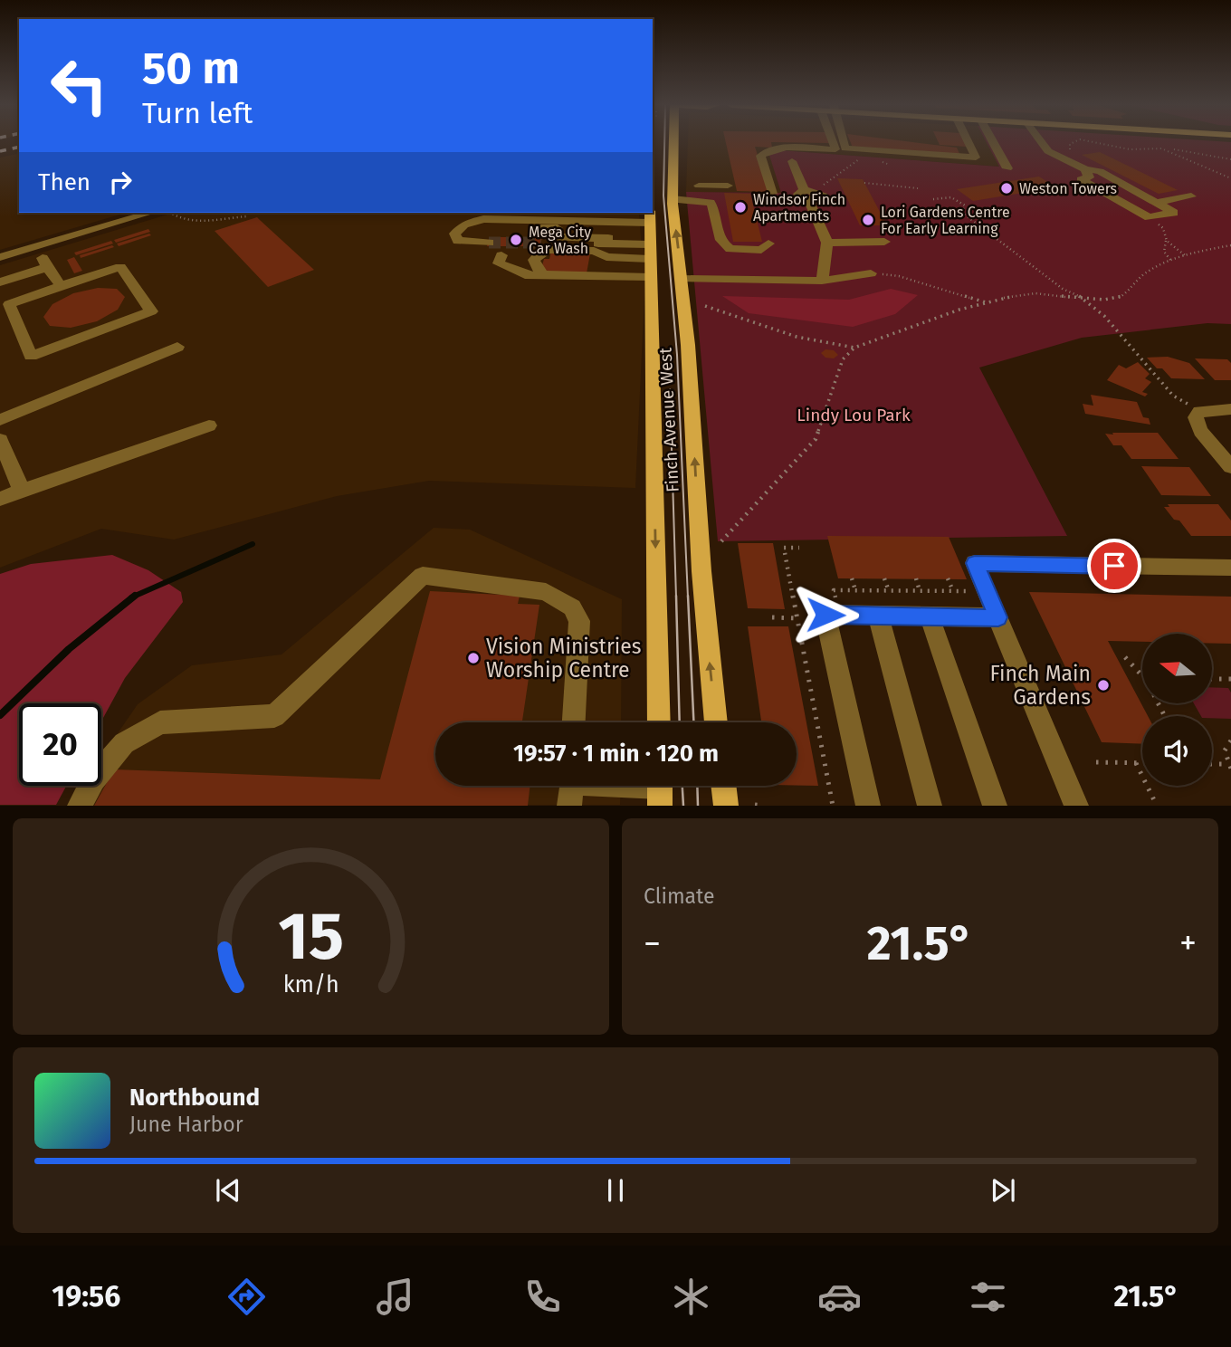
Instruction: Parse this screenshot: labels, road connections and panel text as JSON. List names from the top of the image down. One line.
{"streets":{"main road":["Finch Avenue West"]},"parks":["Lindy Lou Park"],"places":["Weston Towers","Windsor Finch Apartments","Lori Gardens Centre For Early Learning","Mega City Car Wash","Vision Ministries Worship Centre","Finch Main Gardens"],"north":"left","page":{"turn":["50 m","Turn left"],"then":"Then","limit":"20","trip":"19:57 · 1 min · 120 m","tile":"Climate","heat":["−","21.5°","+"],"song":["Northbound","June Harbor"],"tabs":["19:56","21.5°"],"gauge":["15","km/h"]}}
